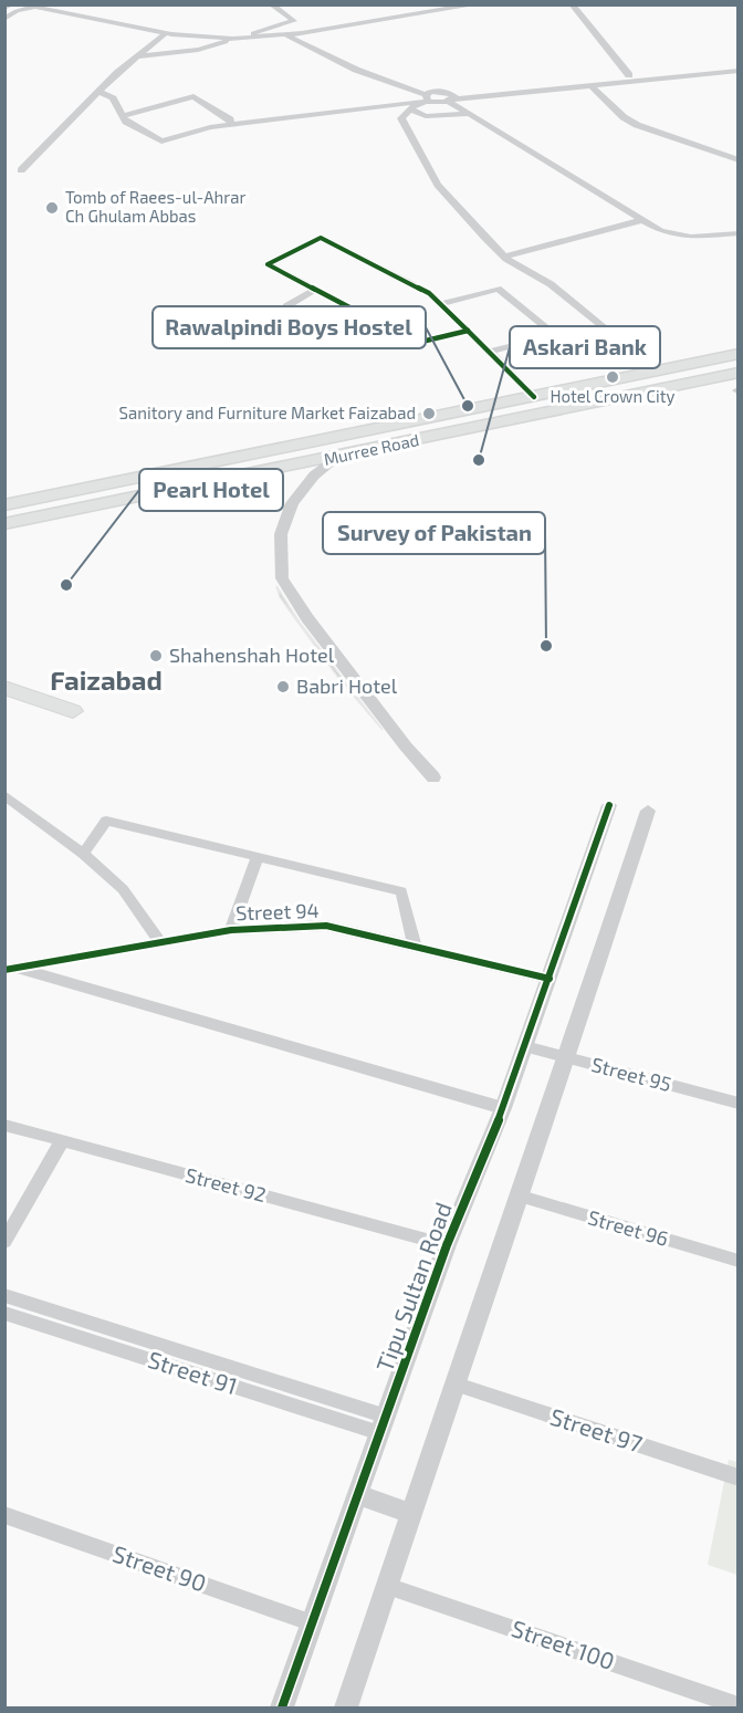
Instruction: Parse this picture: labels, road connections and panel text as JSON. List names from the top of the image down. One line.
{"streets":{"main road":["Murree Road"],"street":["Street 94","Street 95","Street 92","Street 96","Tipu Sultan Road","Street 91","Street 97","Street 90","Street 100"]},"crossings":[["Street 94","Tipu Sultan Road"],["Street 95","Tipu Sultan Road"],["Street 92","Tipu Sultan Road"],["Tipu Sultan Road","Street 91"],["Tipu Sultan Road","Street 90"]],"districts":["Faizabad"],"places":["Tomb of Raees-ul-Ahrar Ch Ghulam Abbas","Hotel Crown City","Rawalpindi Boys Hostel","Sanitory and Furniture Market Faizabad","Askari Bank","Pearl Hotel","Survey of Pakistan","Shahenshah Hotel","Babri Hotel"]}
